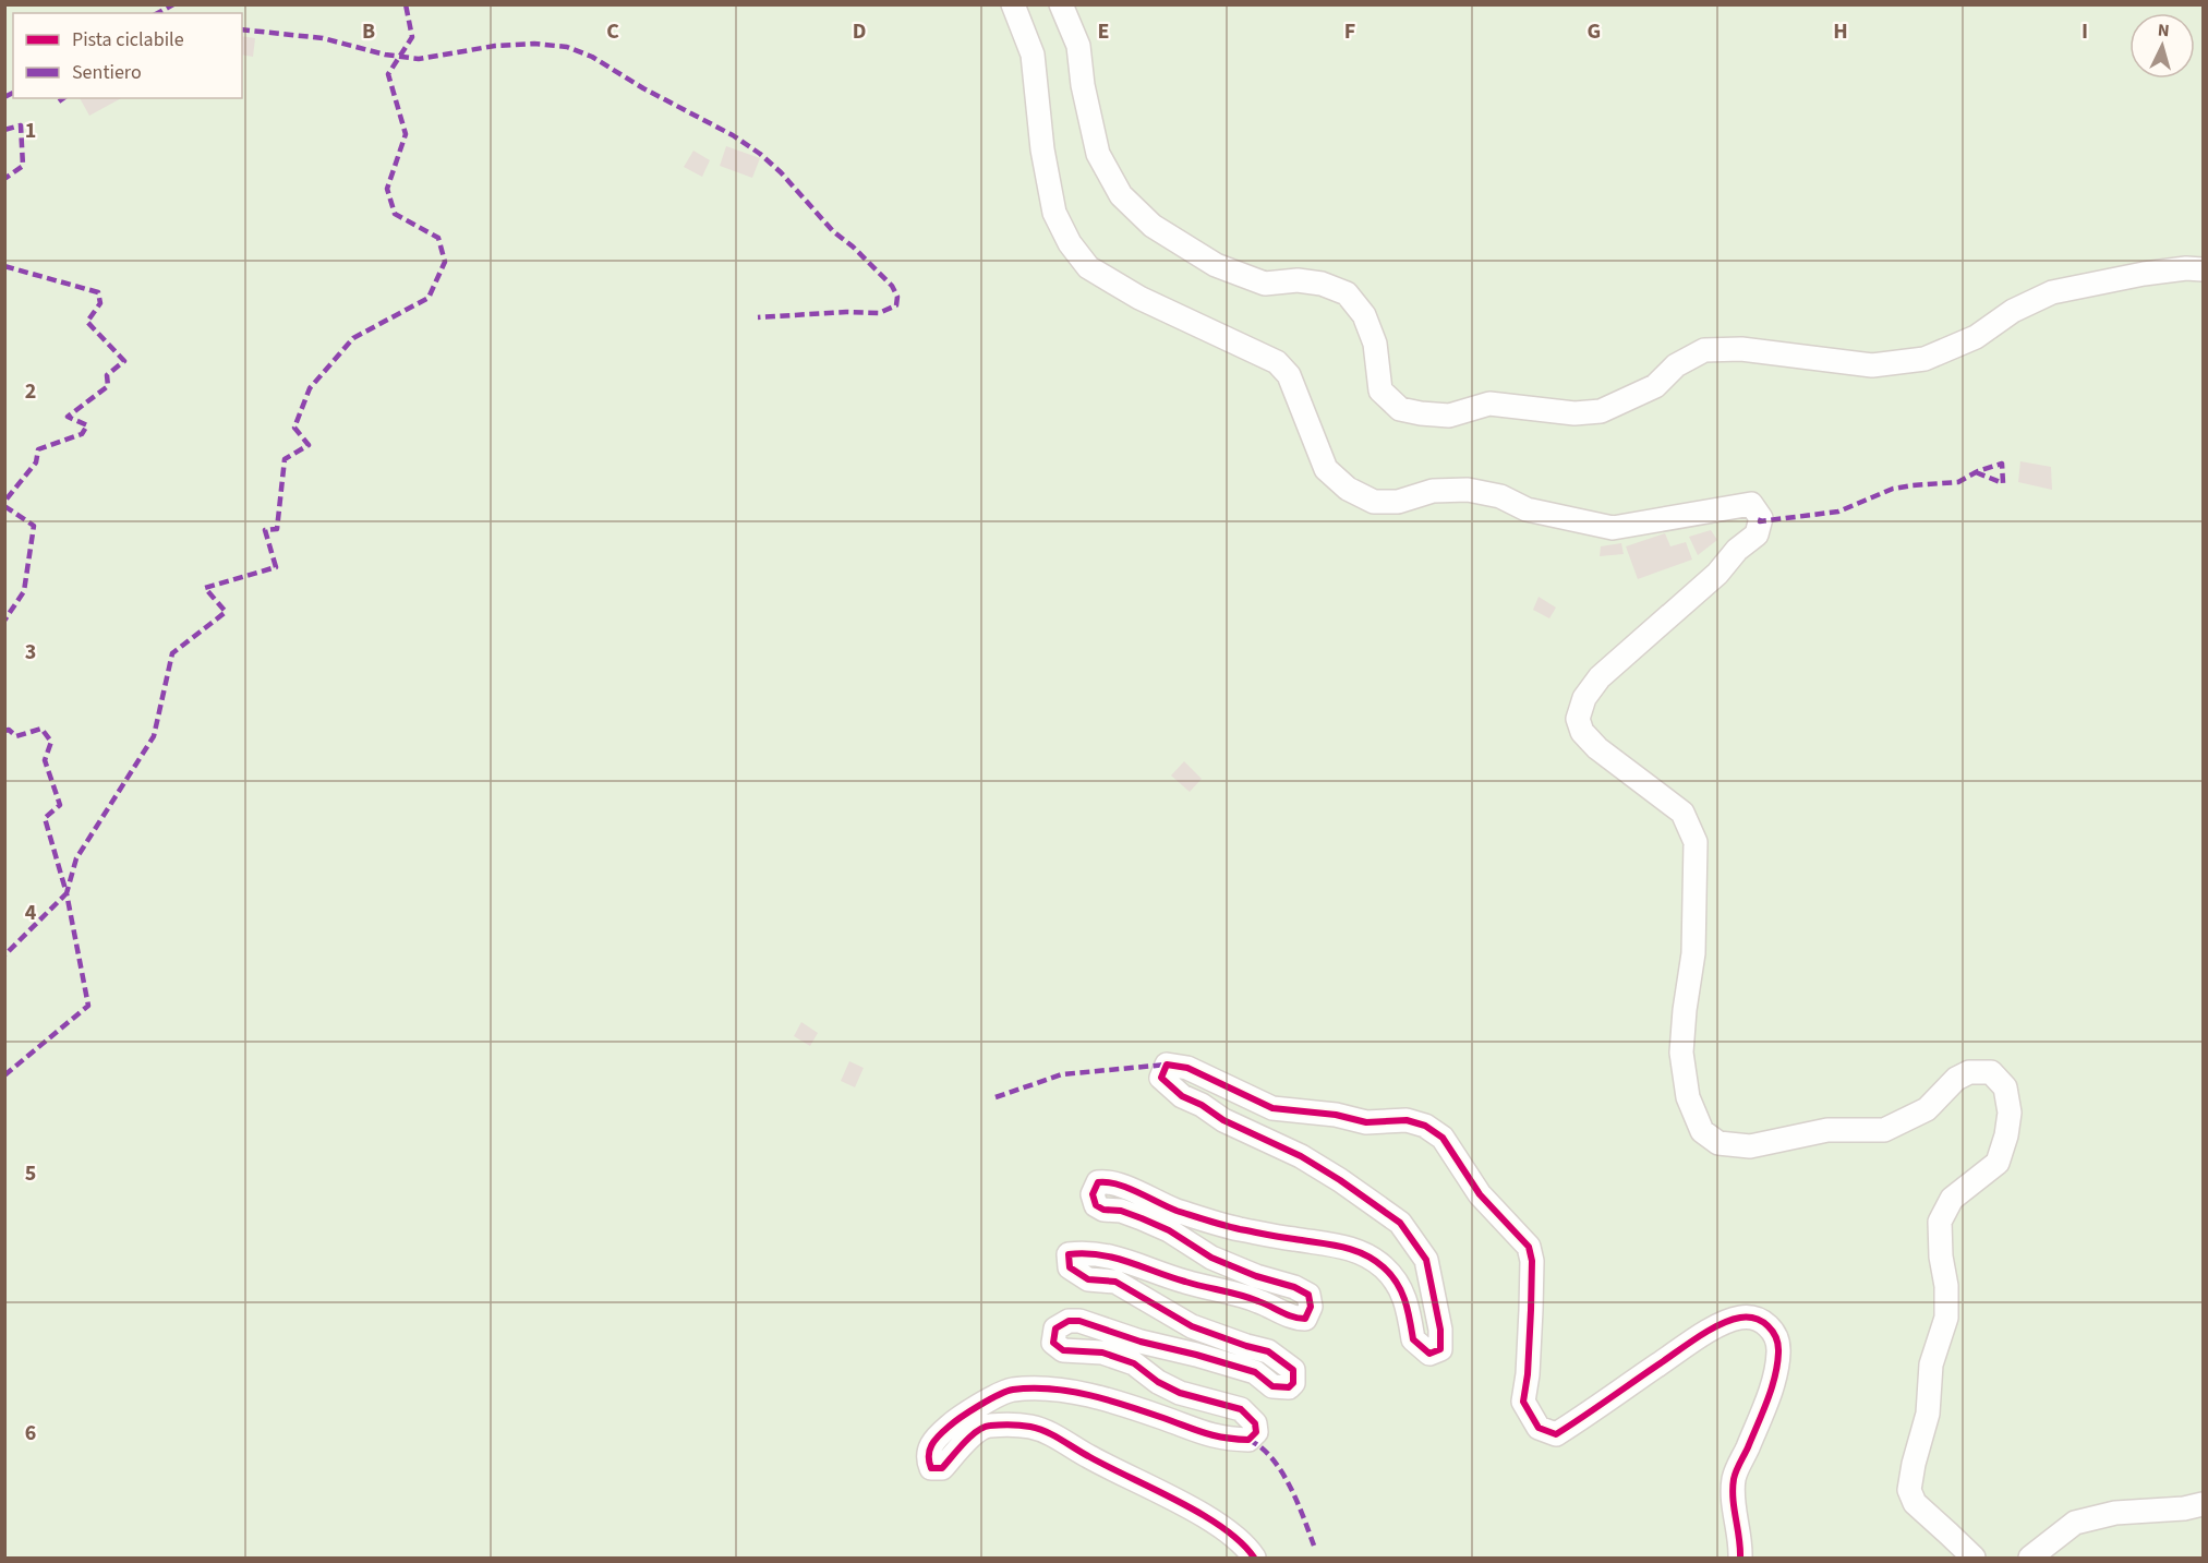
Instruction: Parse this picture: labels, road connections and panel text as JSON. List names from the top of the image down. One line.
{"legend":["Pista ciclabile","Sentiero"],"north":"top","grid":{"columns":["B","C","D","E","F","G","H","I"],"rows":["1","2","3","4","5","6"]}}
